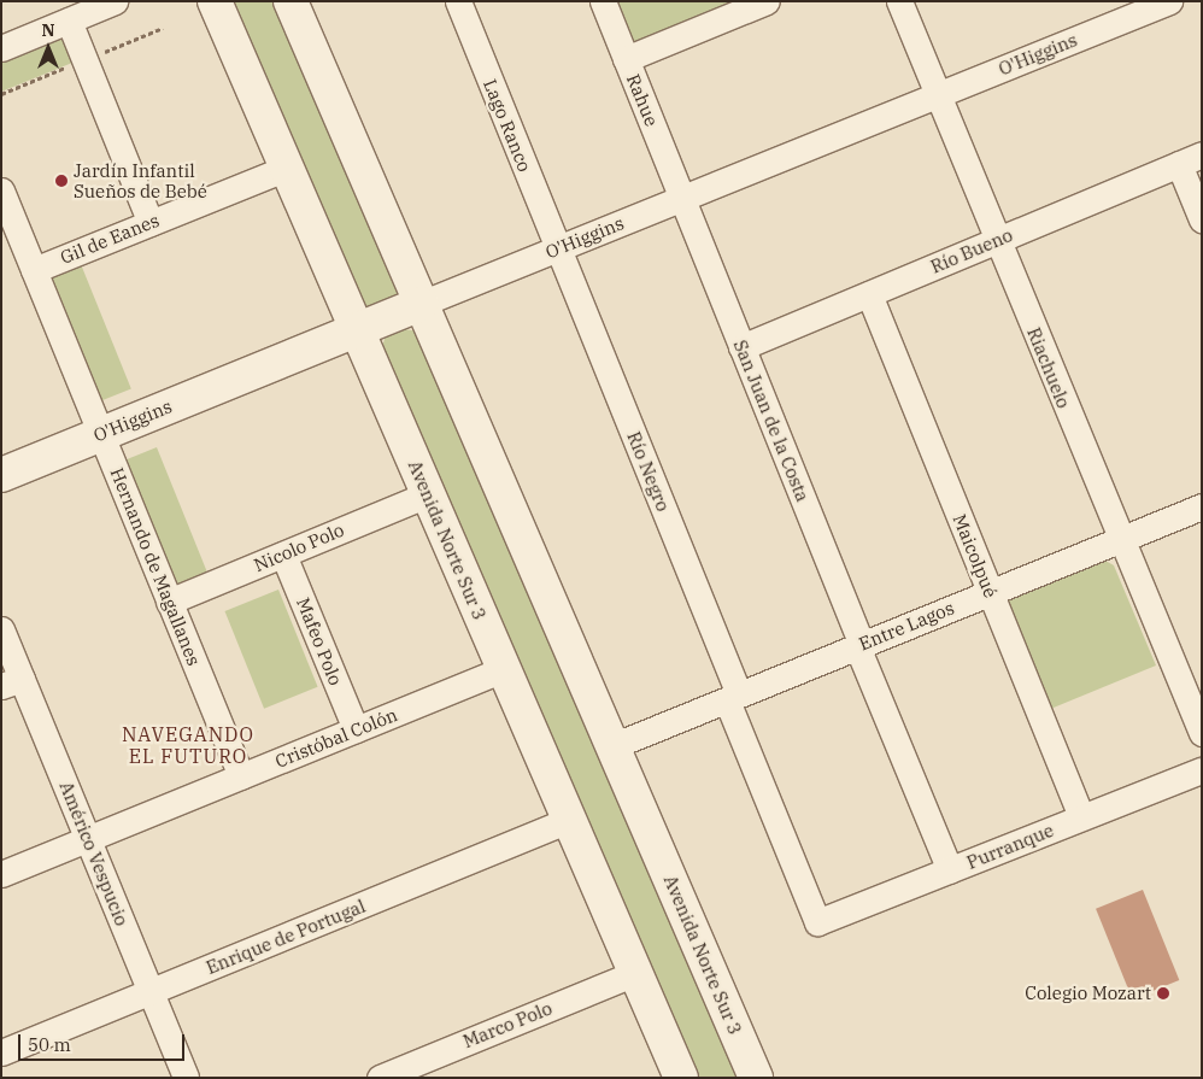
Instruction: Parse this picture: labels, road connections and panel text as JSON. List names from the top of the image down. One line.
{"streets":{"street":["O'Higgins","Rahue","Lago Ranco","Gil de Eanes","Río Bueno","Riachuelo","San Juan de la Costa","Río Negro","Avenida Norte Sur 3","Nicolo Polo","Maicolpué","Hernando de Magallanes","Entre Lagos","Mafeo Polo","Cristóbal Colón","Purranque","Américo Vespucio","Enrique de Portugal","Marco Polo"]},"crossings":[["O'Higgins","Rahue"],["O'Higgins","Lago Ranco"],["O'Higgins","Riachuelo"],["O'Higgins","San Juan de la Costa"],["O'Higgins","Río Negro"],["O'Higgins","Avenida Norte Sur 3"],["O'Higgins","Hernando de Magallanes"],["Rahue","San Juan de la Costa"],["Lago Ranco","Río Negro"],["Gil de Eanes","Avenida Norte Sur 3"],["Gil de Eanes","Hernando de Magallanes"],["Río Bueno","Riachuelo"],["Río Bueno","San Juan de la Costa"],["Río Bueno","Maicolpué"],["Riachuelo","Entre Lagos"],["San Juan de la Costa","Entre Lagos"],["San Juan de la Costa","Purranque"],["Río Negro","Entre Lagos"],["Río Negro","Purranque"],["Avenida Norte Sur 3","Nicolo Polo"],["Avenida Norte Sur 3","Entre Lagos"],["Avenida Norte Sur 3","Cristóbal Colón"],["Avenida Norte Sur 3","Enrique de Portugal"],["Avenida Norte Sur 3","Marco Polo"],["Nicolo Polo","Hernando de Magallanes"],["Nicolo Polo","Mafeo Polo"],["Maicolpué","Entre Lagos"],["Maicolpué","Purranque"],["Hernando de Magallanes","Cristóbal Colón"],["Mafeo Polo","Cristóbal Colón"],["Cristóbal Colón","Américo Vespucio"],["Américo Vespucio","Enrique de Portugal"]],"districts":["NAVEGANDO EL FUTURO"],"places":["Jardín Infantil Sueños de Bebé","Colegio Mozart"],"scale_bar":"50 m","north":"top"}
